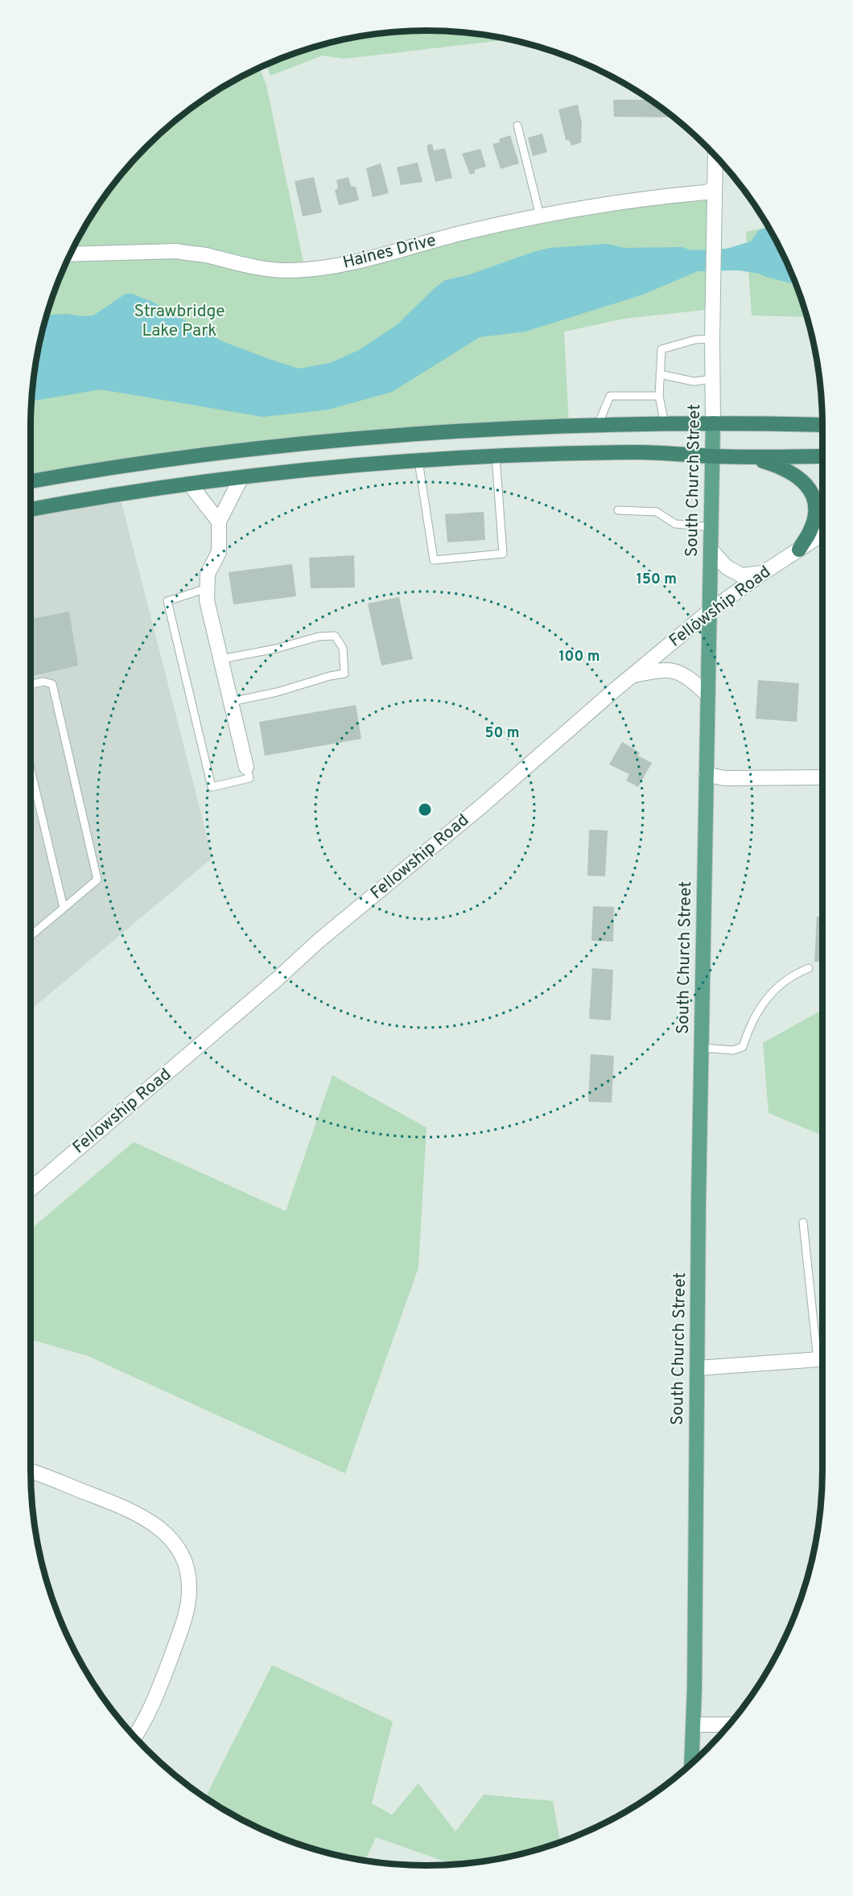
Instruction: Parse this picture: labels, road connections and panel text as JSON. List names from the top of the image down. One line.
{"streets":{"main road":["South Church Street"],"street":["Haines Drive","Fellowship Road"]},"crossings":[["Haines Drive","South Church Street"],["South Church Street","Fellowship Road"]],"parks":["Strawbridge Lake Park"],"rings":["150 m","100 m","50 m"]}
